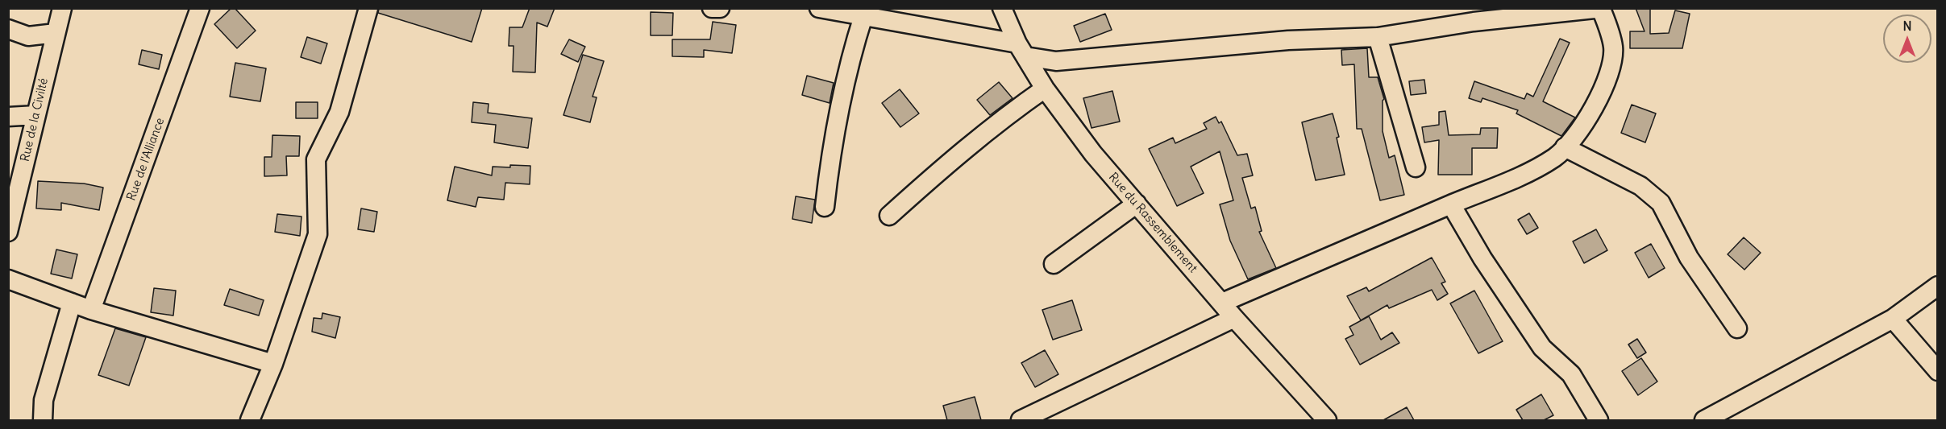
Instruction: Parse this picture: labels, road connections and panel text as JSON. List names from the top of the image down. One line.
{"streets":{"street":["Rue de la Civilté","Rue de l'Alliance","Rue du Rassemblement"]},"north":"top"}
